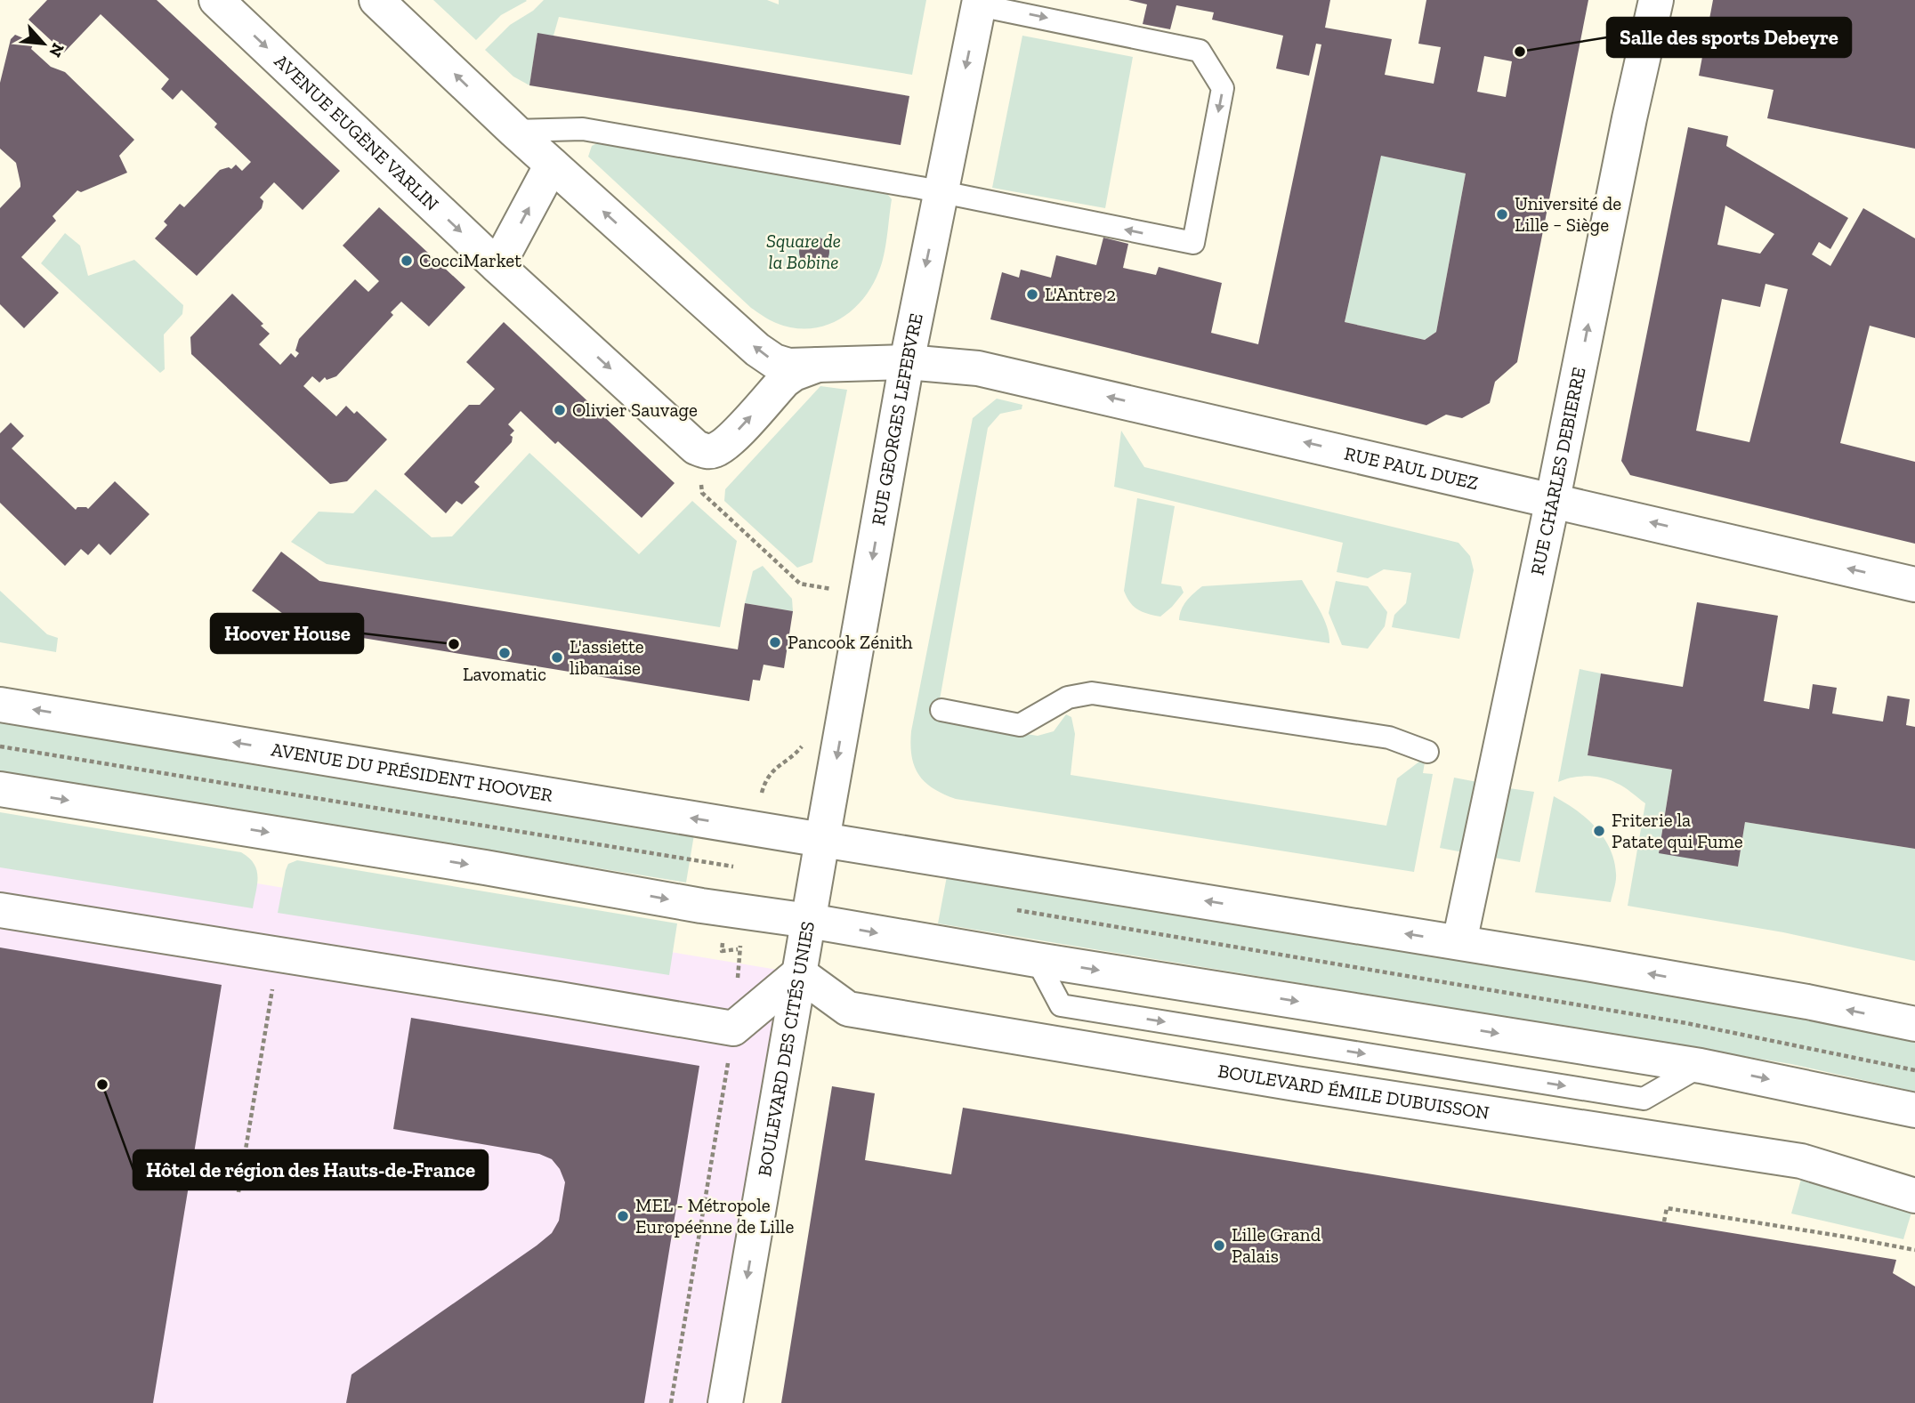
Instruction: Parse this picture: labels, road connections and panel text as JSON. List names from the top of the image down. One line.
{"streets":{"street":["AVENUE EUGÈNE VARLIN","RUE GEORGES LEFEBVRE","RUE PAUL DUEZ","RUE CHARLES DEBIERRE","AVENUE DU PRÉSIDENT HOOVER","BOULEVARD DES CITÉS UNIES","BOULEVARD ÉMILE DUBUISSON"]},"crossings":[["RUE GEORGES LEFEBVRE","RUE PAUL DUEZ"],["RUE GEORGES LEFEBVRE","AVENUE DU PRÉSIDENT HOOVER"],["RUE GEORGES LEFEBVRE","BOULEVARD DES CITÉS UNIES"],["RUE PAUL DUEZ","RUE CHARLES DEBIERRE"],["AVENUE DU PRÉSIDENT HOOVER","BOULEVARD DES CITÉS UNIES"],["BOULEVARD DES CITÉS UNIES","BOULEVARD ÉMILE DUBUISSON"]],"one_way":["RUE GEORGES LEFEBVRE","RUE PAUL DUEZ","RUE CHARLES DEBIERRE","BOULEVARD DES CITÉS UNIES"],"parks":["Square de la Bobine"],"places":["Salle des sports Debeyre","Université de Lille − Siège","CocciMarket","L'Antre 2","Olivier Sauvage","Pancook Zénith","Hoover House","Lavomatic","L'assiette libanaise","Friterie la Patate qui Fume","Hôtel de région des Hauts-de-France","MEL - Métropole Européenne de Lille","Lille Grand Palais"],"north":"bottom right"}
